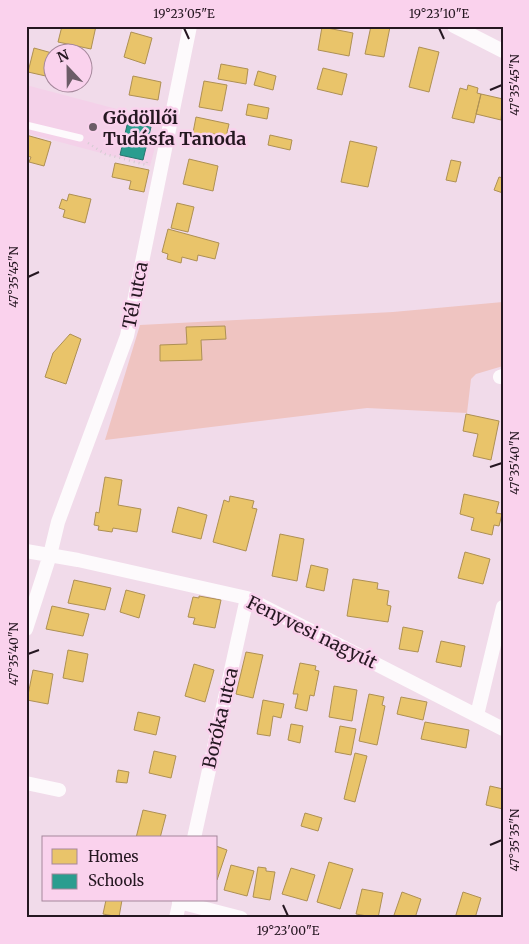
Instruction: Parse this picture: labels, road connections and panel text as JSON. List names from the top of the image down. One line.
{"streets":{"street":["Tél utca","Fenyvesi nagyút","Boróka utca"]},"crossings":[["Tél utca","Fenyvesi nagyút"],["Fenyvesi nagyút","Boróka utca"]],"places":["Gödöllői Tudásfa Tanoda"],"legend":["Homes","Schools"],"north":"top","coordinates":["19°23'05\"E","19°23'10\"E","47°35'45\"N","47°35'40\"N","47°35'35\"N","19°23'00\"E"]}
